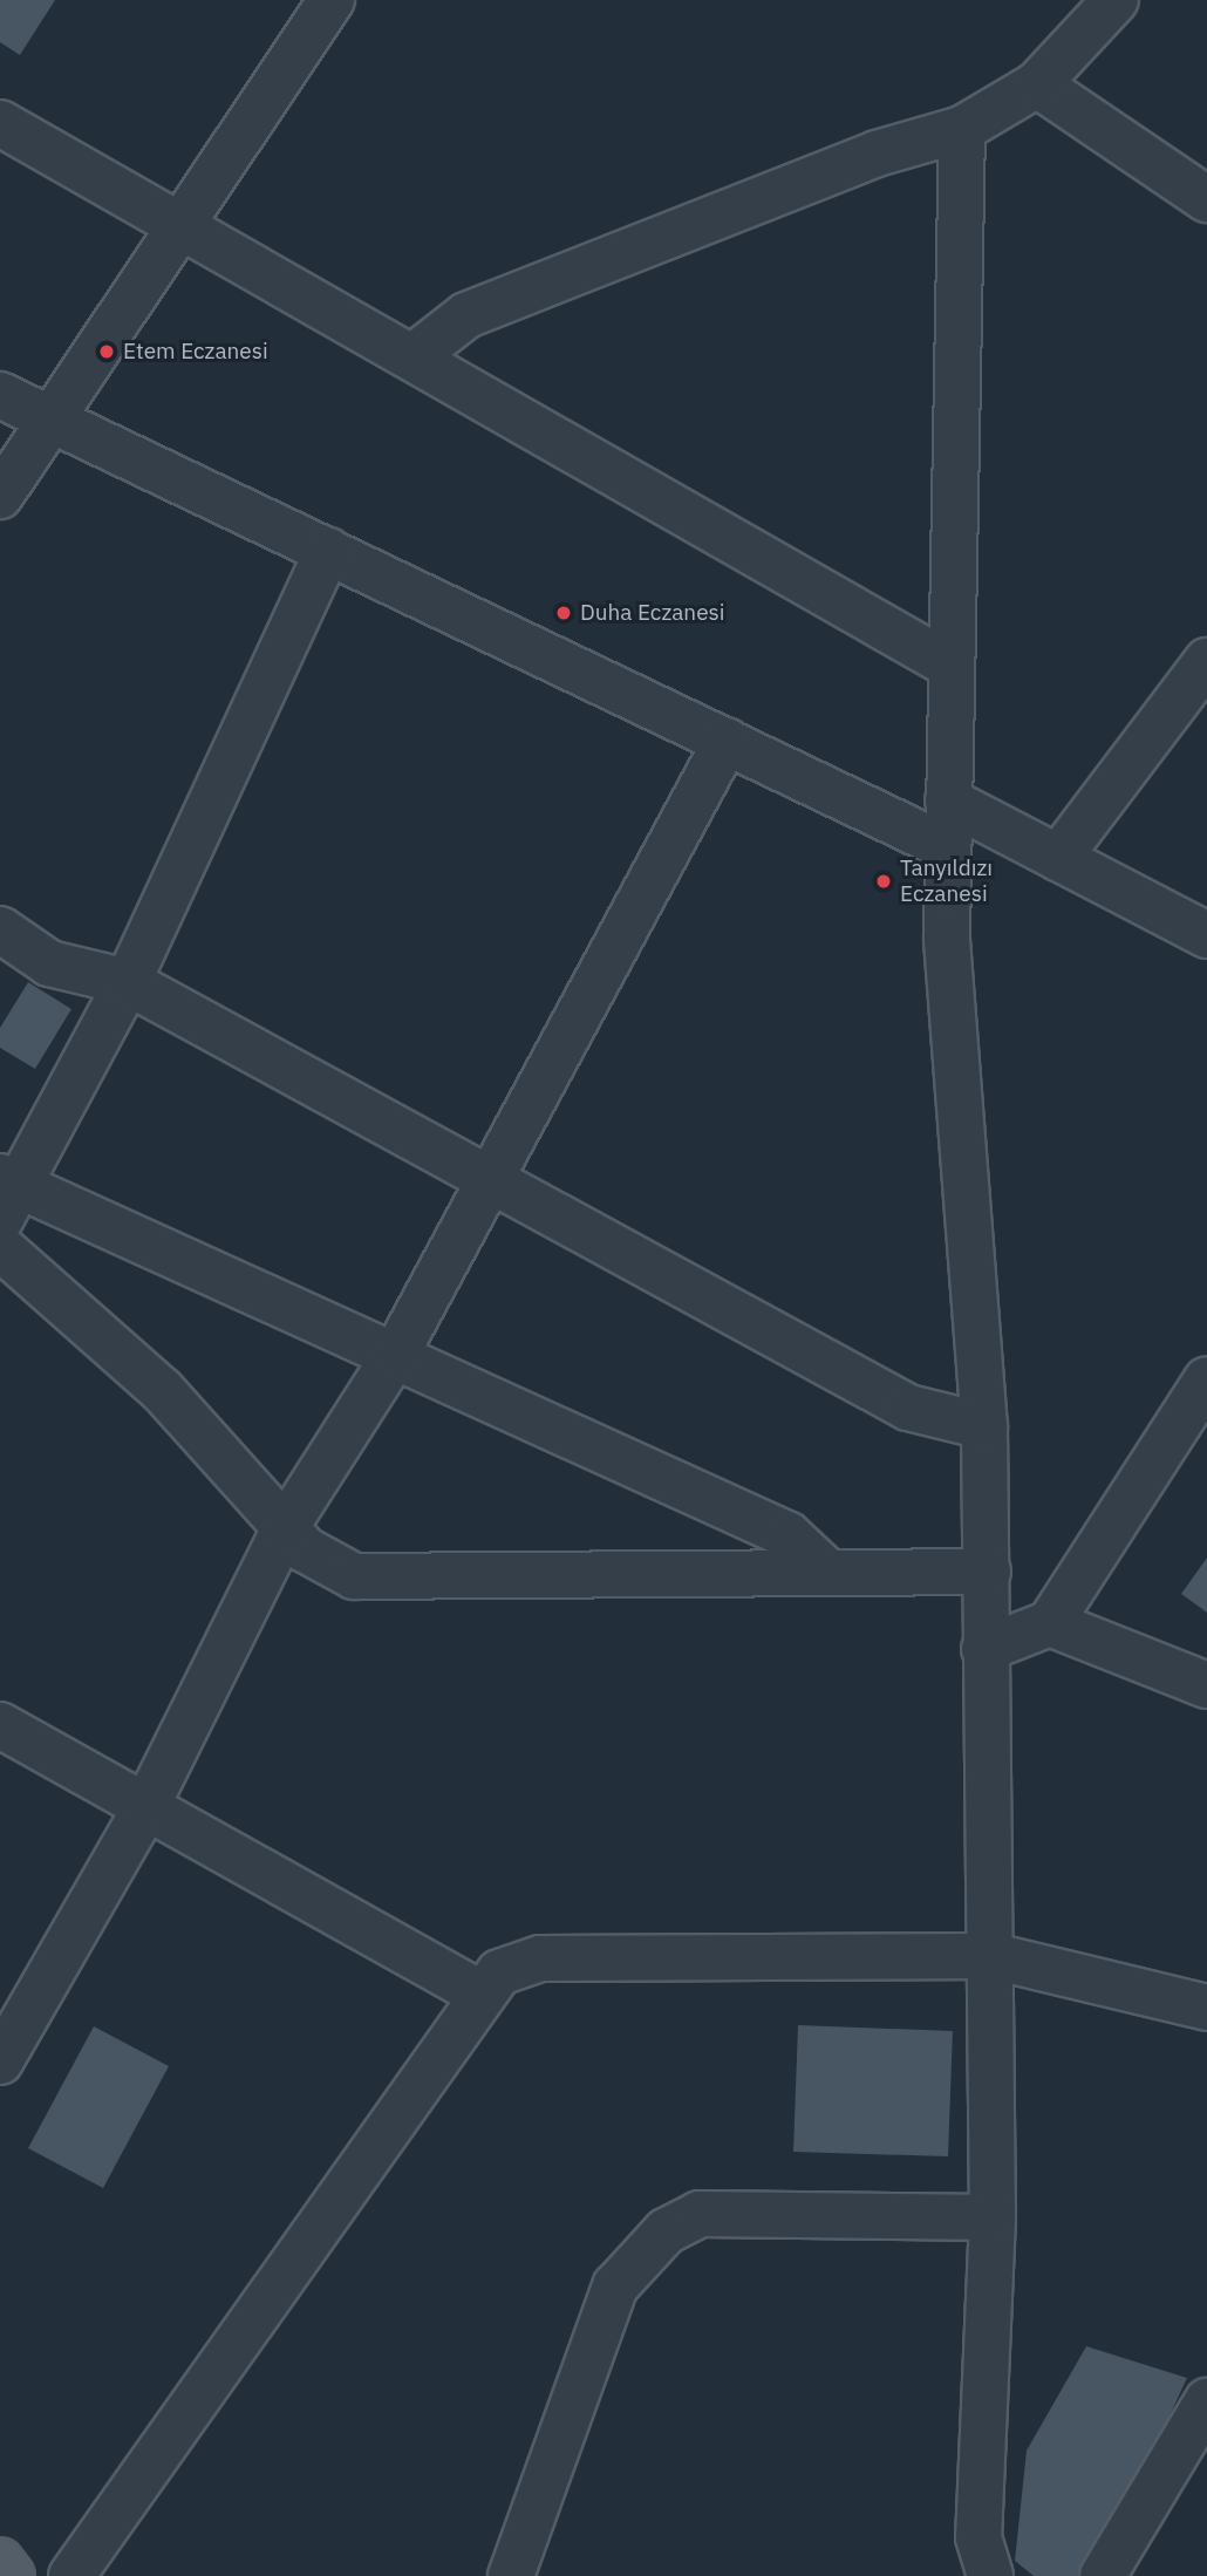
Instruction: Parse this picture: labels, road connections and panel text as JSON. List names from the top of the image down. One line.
{"places":["Etem Eczanesi","Duha Eczanesi","Tanyıldızı Eczanesi"]}
